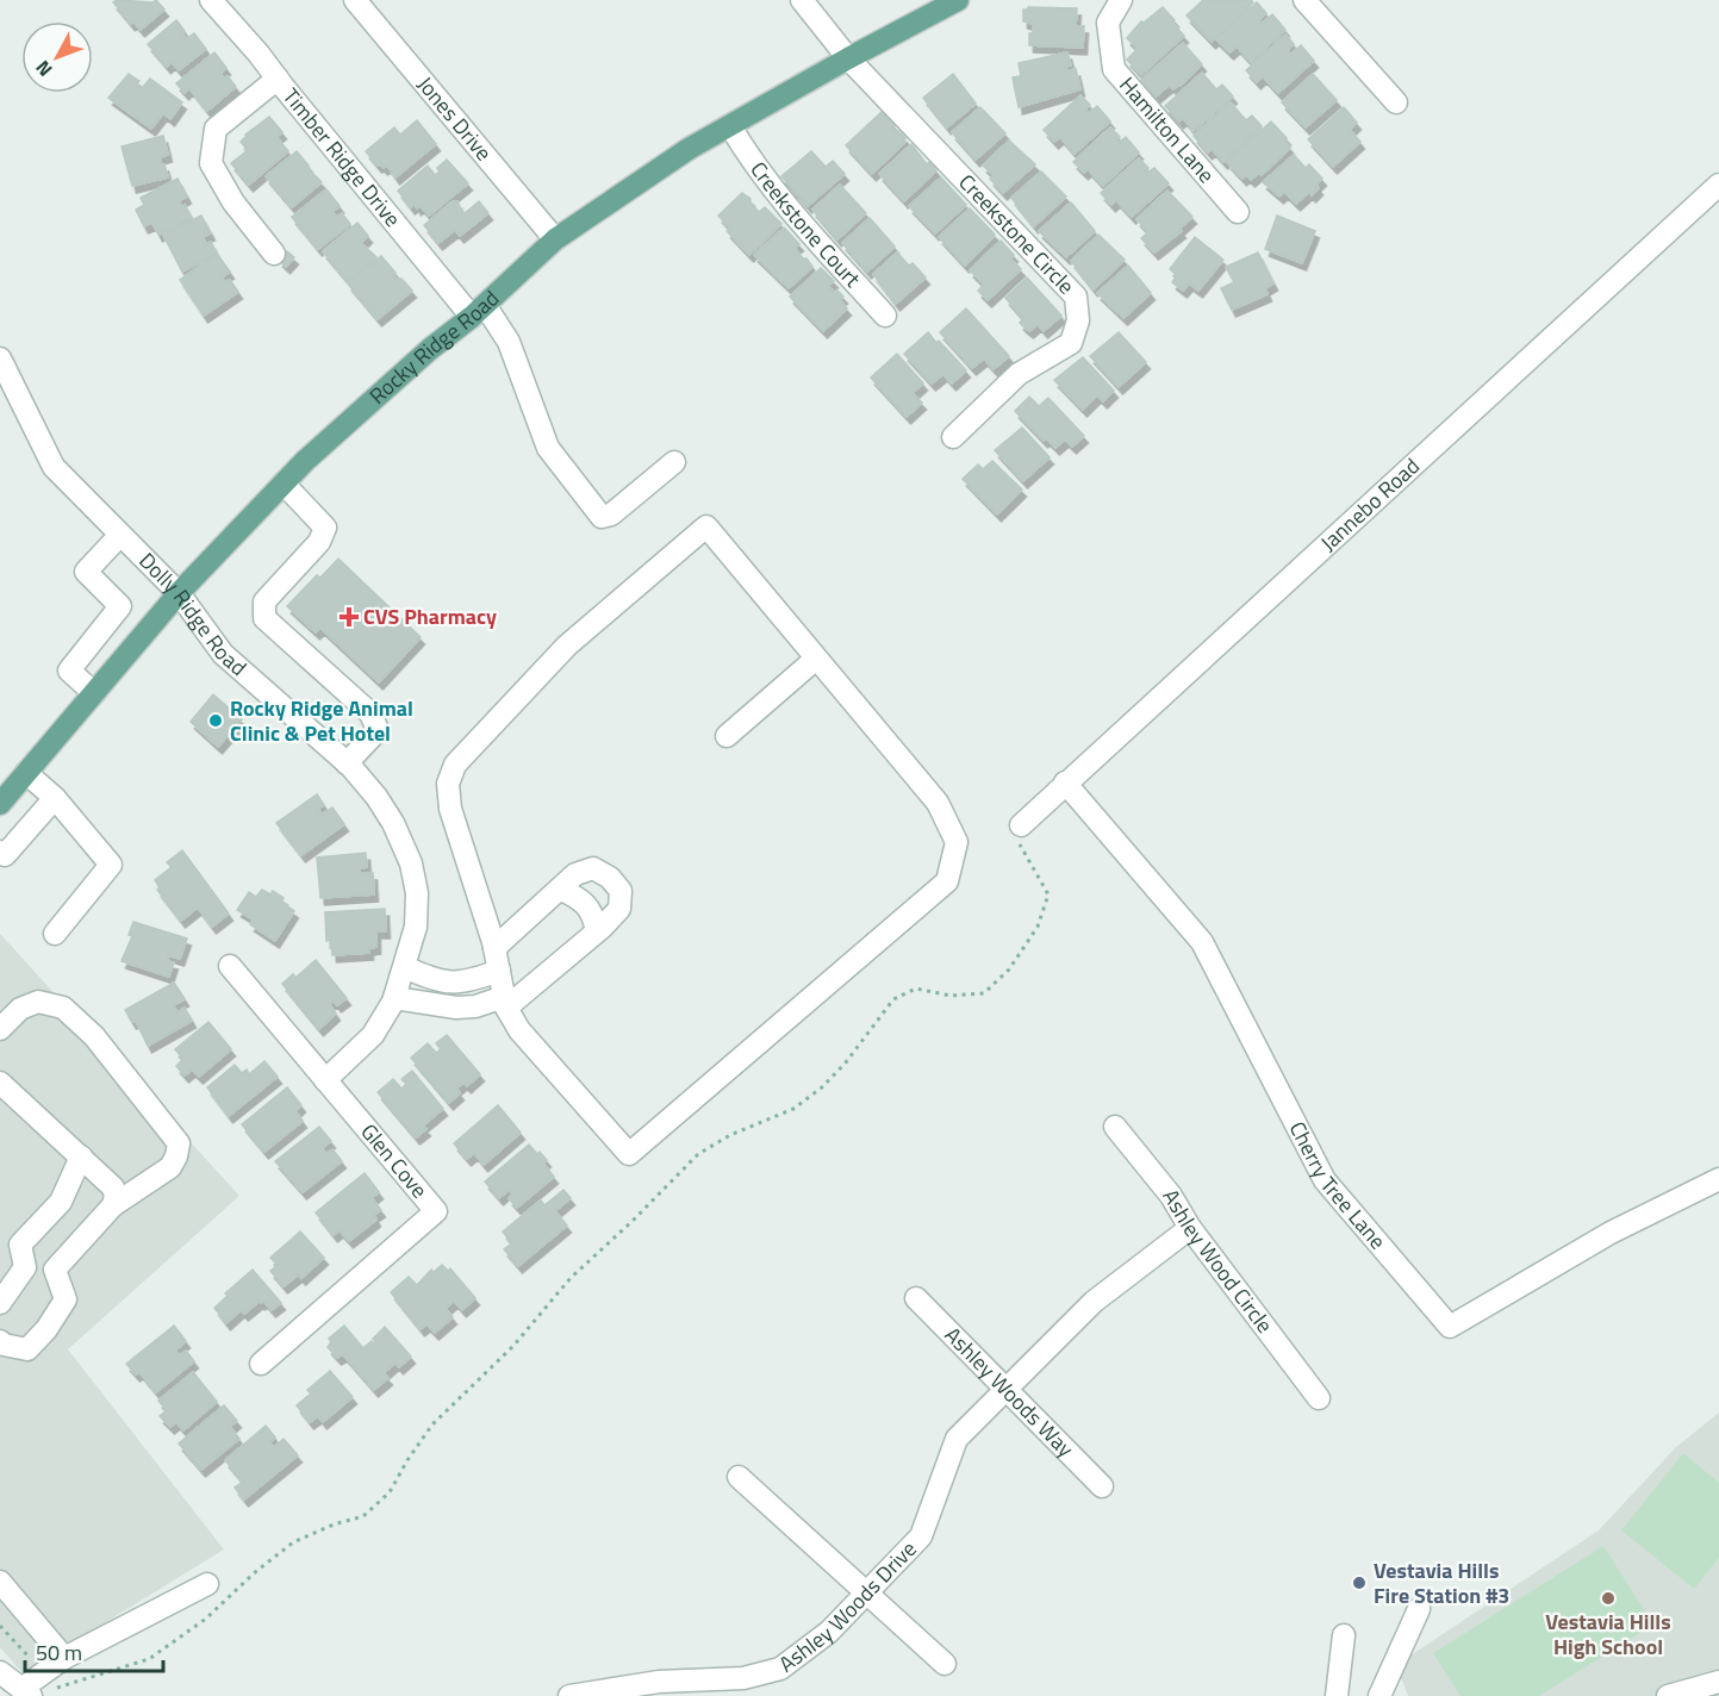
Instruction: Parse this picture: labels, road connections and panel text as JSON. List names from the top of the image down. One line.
{"streets":{"main road":["Rocky Ridge Road"],"street":["Jones Drive","Hamilton Lane","Timber Ridge Drive","Creekstone Court","Creekstone Circle","Jannebo Road","Dolly Ridge Road","Glen Cove","Cherry Tree Lane","Ashley Wood Circle","Ashley Woods Way","Ashley Woods Drive"]},"crossings":[["Jones Drive","Rocky Ridge Road"],["Timber Ridge Drive","Rocky Ridge Road"],["Creekstone Court","Rocky Ridge Road"],["Creekstone Circle","Rocky Ridge Road"],["Rocky Ridge Road","Dolly Ridge Road"],["Jannebo Road","Cherry Tree Lane"],["Dolly Ridge Road","Glen Cove"],["Ashley Wood Circle","Ashley Woods Drive"],["Ashley Woods Way","Ashley Woods Drive"]],"places":{"health":["CVS Pharmacy"],"other":["Rocky Ridge Animal Clinic & Pet Hotel","Vestavia Hills Fire Station #3","Vestavia Hills High School"]},"scale_bar":"50 m","north":"bottom left"}
